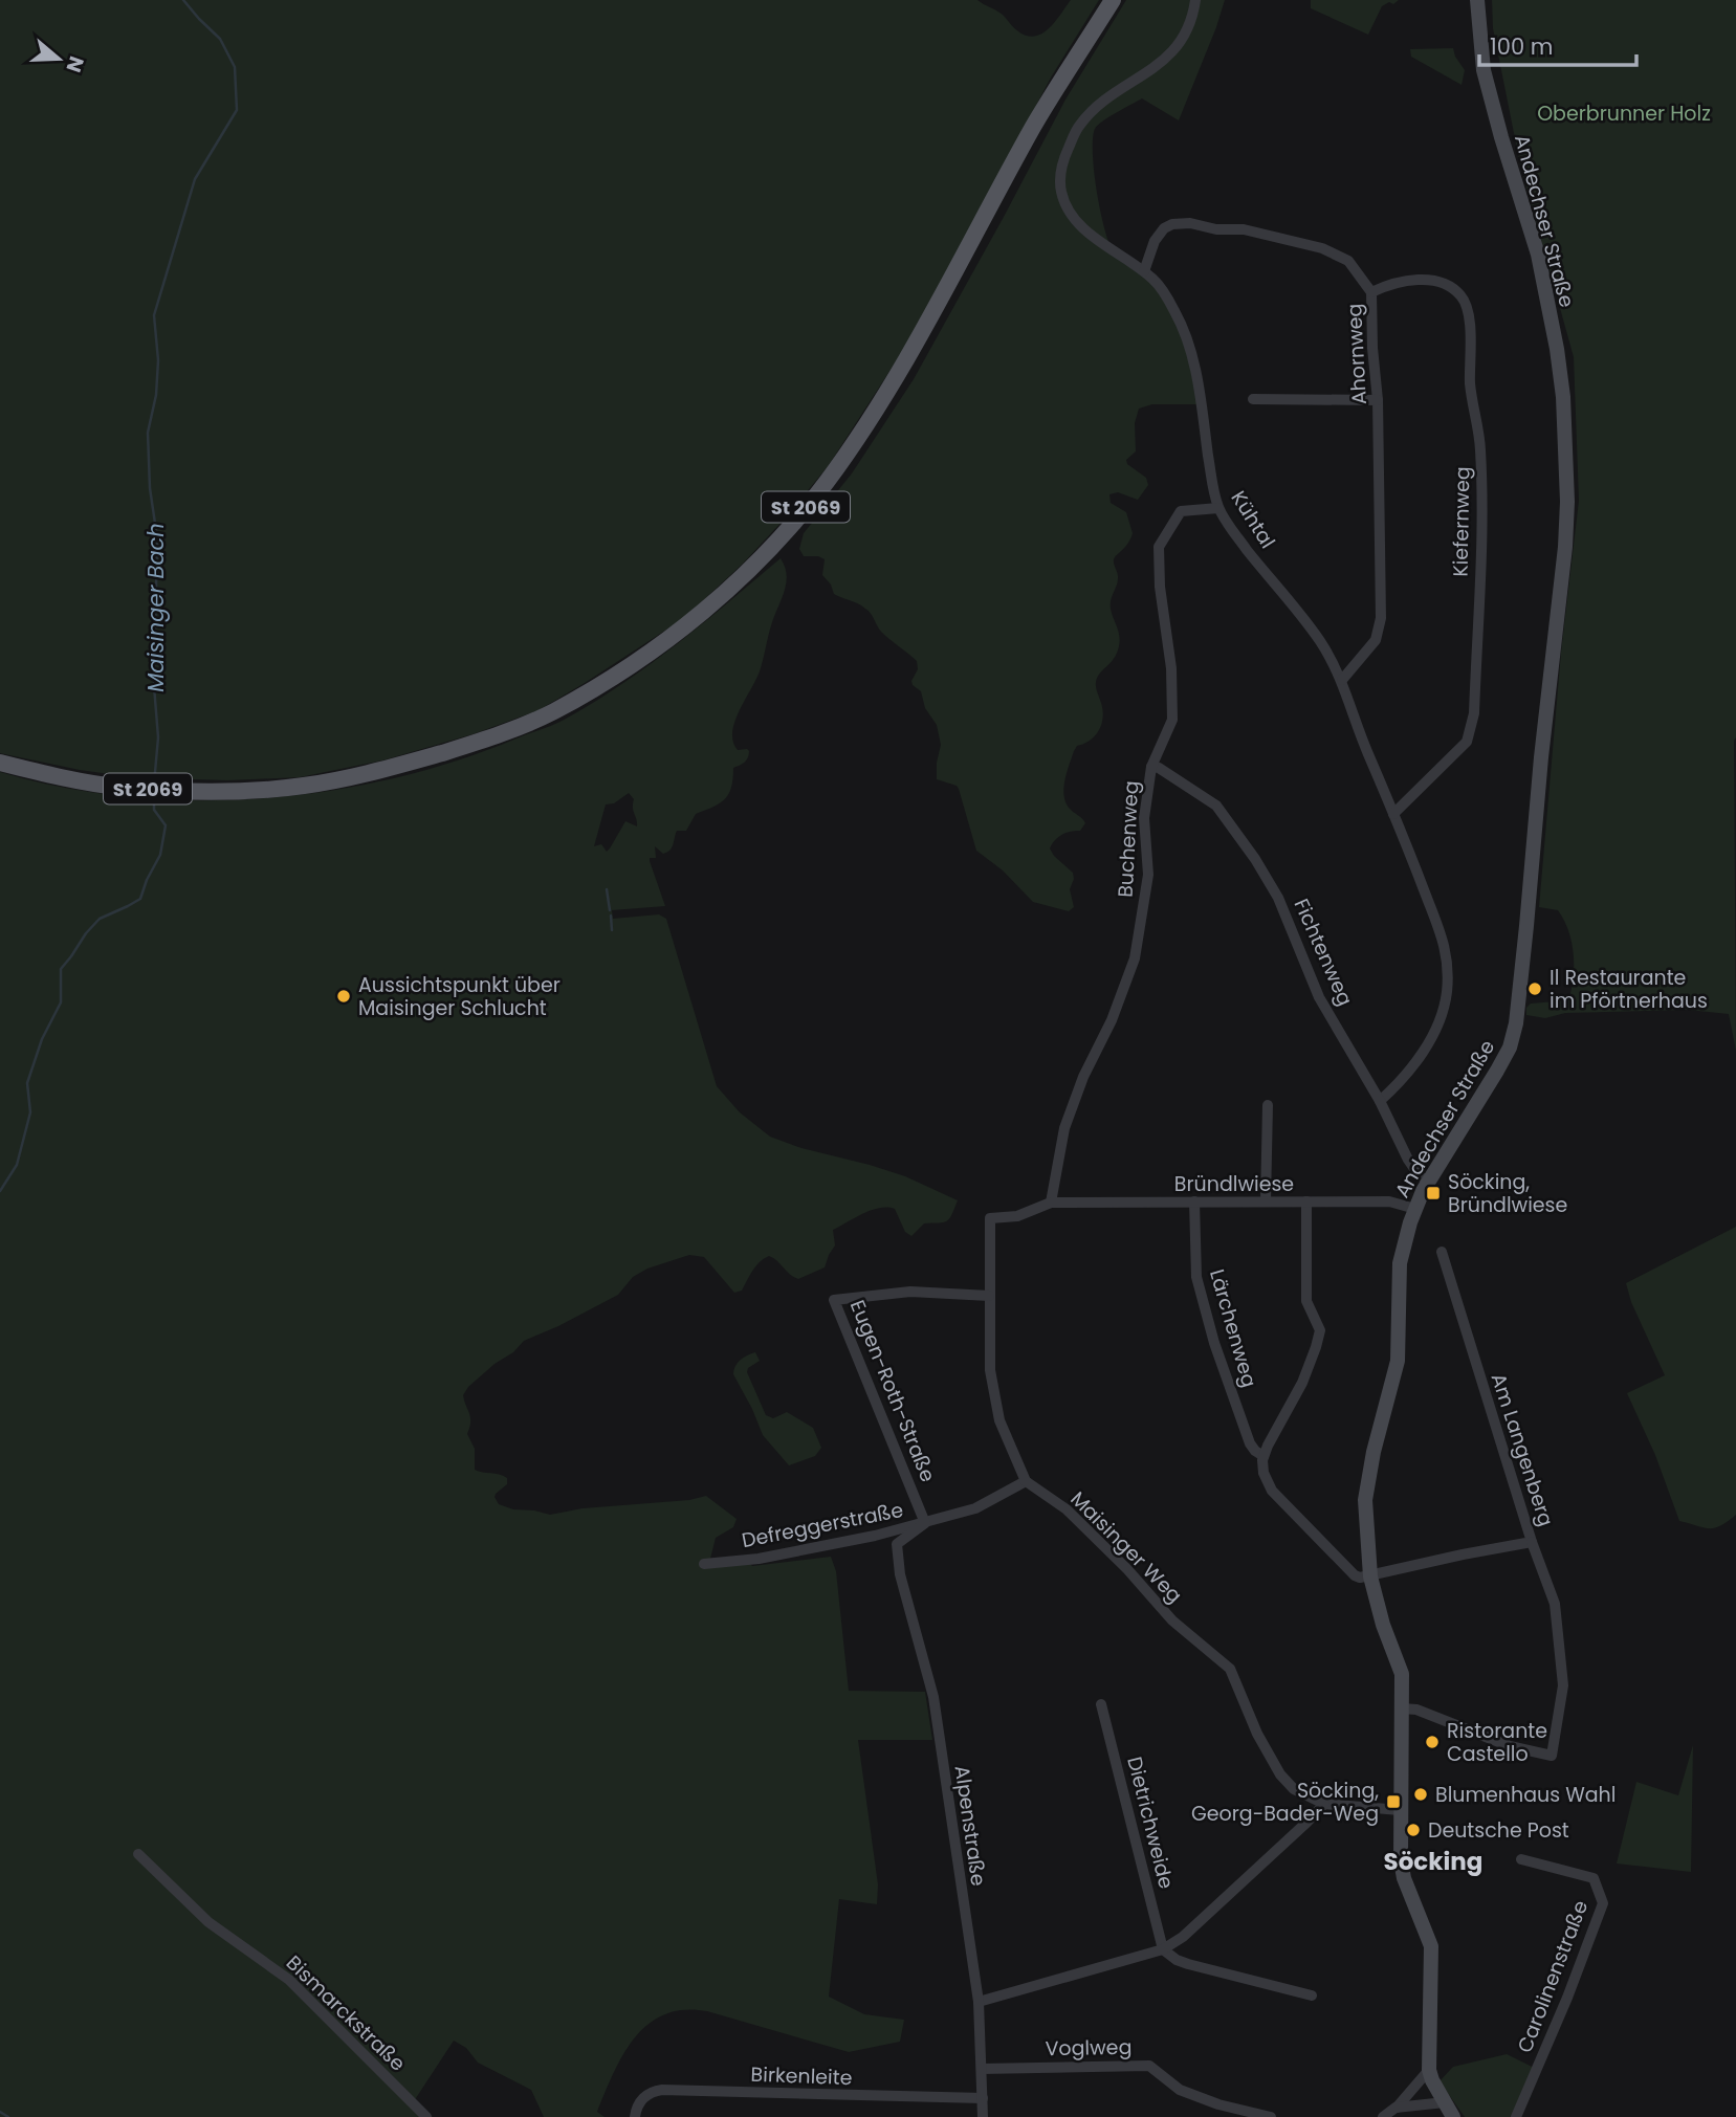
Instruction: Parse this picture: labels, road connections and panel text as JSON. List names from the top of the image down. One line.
{"streets":{"main road":["St 2069"],"street":["Andechser Straße","Ahornweg","Kühtal","Kiefernweg","Buchenweg","Fichtenweg","Bründlwiese","Lärchenweg","Eugen-Roth-Straße","Am Langenberg","Defreggerstraße","Maisinger Weg","Dietrichweide","Alpenstraße","Carolinenstraße","Bismarckstraße","Voglweg","Birkenleite"]},"crossings":[["Andechser Straße","Fichtenweg"],["Andechser Straße","Bründlwiese"],["Andechser Straße","Lärchenweg"],["Andechser Straße","Am Langenberg"],["Andechser Straße","Maisinger Weg"],["Ahornweg","Kühtal"],["Ahornweg","Kiefernweg"],["Kühtal","Kiefernweg"],["Kühtal","Buchenweg"],["Kühtal","Fichtenweg"],["Buchenweg","Fichtenweg"],["Buchenweg","Bründlwiese"],["Bründlwiese","Lärchenweg"],["Lärchenweg","Am Langenberg"],["Eugen-Roth-Straße","Defreggerstraße"],["Eugen-Roth-Straße","Alpenstraße"],["Defreggerstraße","Maisinger Weg"],["Defreggerstraße","Alpenstraße"],["Alpenstraße","Voglweg"],["Alpenstraße","Birkenleite"]],"districts":["Söcking"],"water":["Maisinger Bach"],"parks":["Oberbrunner Holz"],"places":{"other":["Il Restaurante im Pförtnerhaus","Aussichtspunkt über Maisinger Schlucht","Ristorante Castello","Blumenhaus Wahl","Deutsche Post"],"transit":["Söcking, Bründlwiese","Söcking, Georg-Bader-Weg"]},"scale_bar":"100 m","north":"right"}
